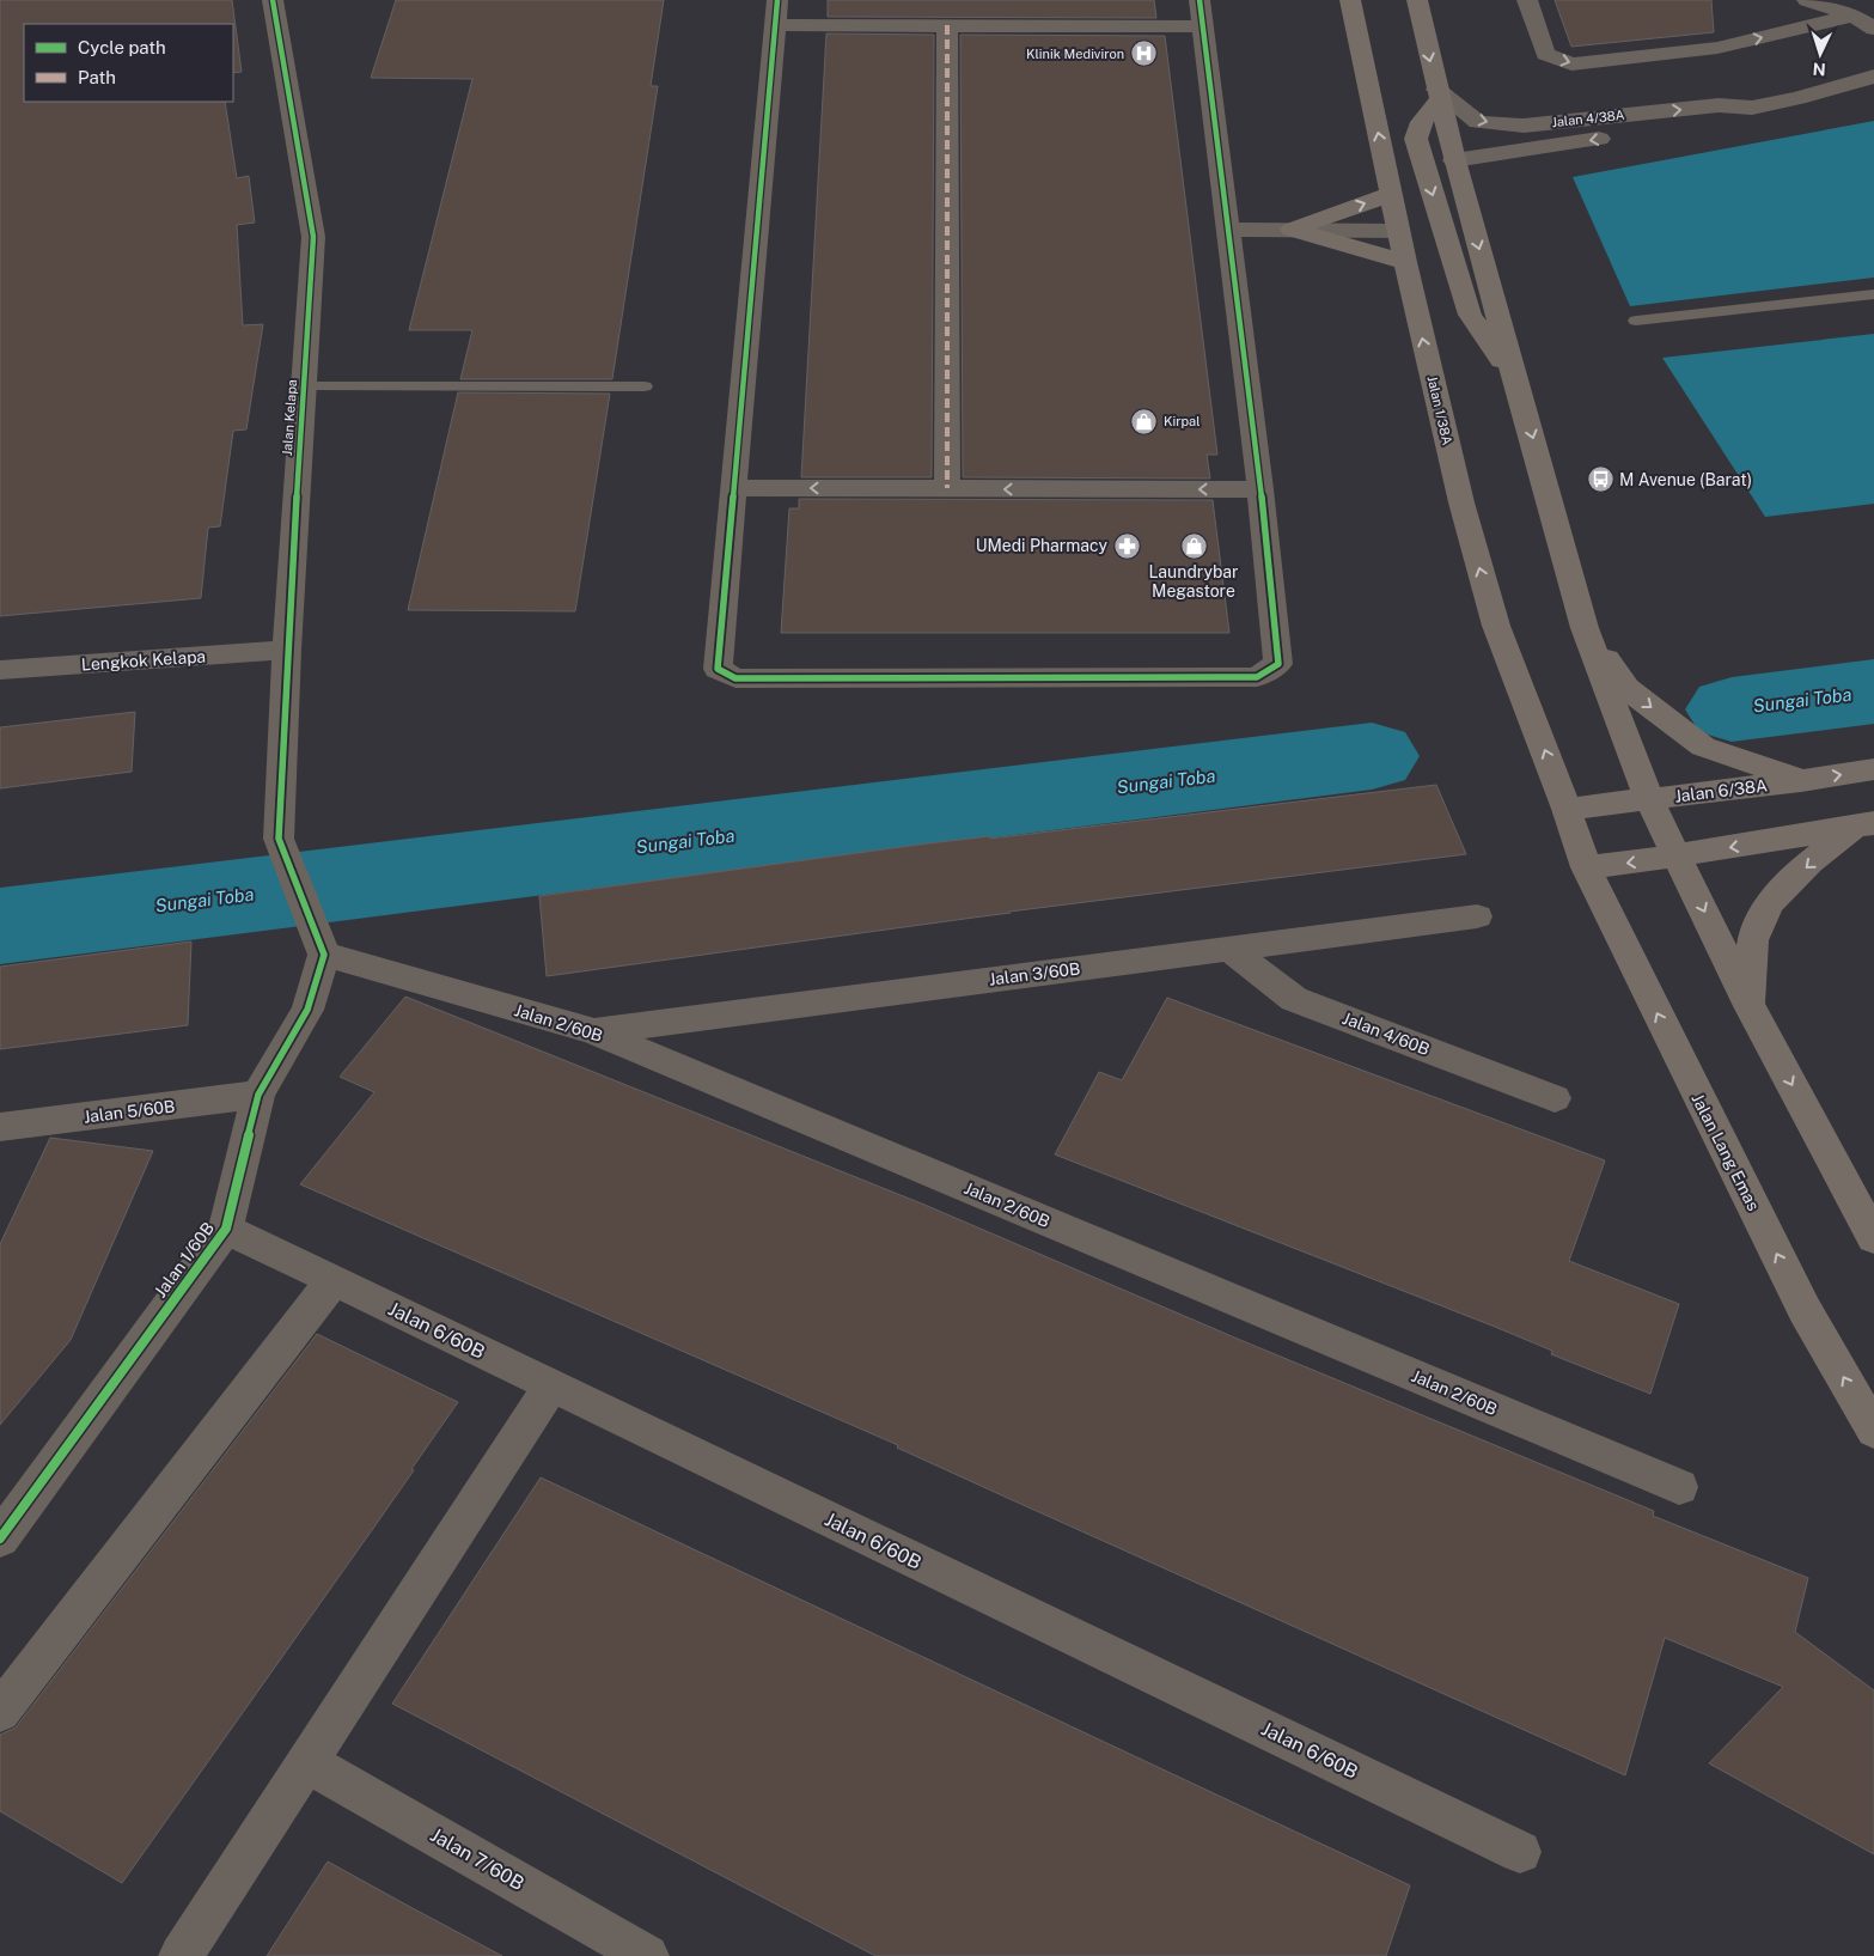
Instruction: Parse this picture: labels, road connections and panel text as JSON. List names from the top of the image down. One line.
{"streets":{"main road":["Jalan 1/38A","Jalan 6/38A","Jalan Lang Emas"],"street":["Jalan 4/38A","Jalan Kelapa","Lengkok Kelapa","Jalan 3/60B","Jalan 2/60B","Jalan 4/60B","Jalan 5/60B","Jalan 1/60B","Jalan 6/60B","Jalan 7/60B"]},"crossings":[["Jalan 1/38A","Jalan 6/38A"],["Jalan 1/38A","Jalan Lang Emas"],["Jalan Kelapa","Lengkok Kelapa"],["Jalan Kelapa","Jalan 2/60B"],["Jalan Kelapa","Jalan 1/60B"],["Jalan 3/60B","Jalan 2/60B"],["Jalan 3/60B","Jalan 4/60B"],["Jalan 2/60B","Jalan 1/60B"],["Jalan 5/60B","Jalan 1/60B"],["Jalan 1/60B","Jalan 6/60B"]],"water":["Sungai Toba"],"places":{"hospital":["Klinik Mediviron"],"shop":["Kirpal","Laundrybar Megastore"],"bus stop":["M Avenue (Barat)"],"pharmacy":["UMedi Pharmacy"]},"legend":["Cycle path","Path"],"north":"bottom"}
